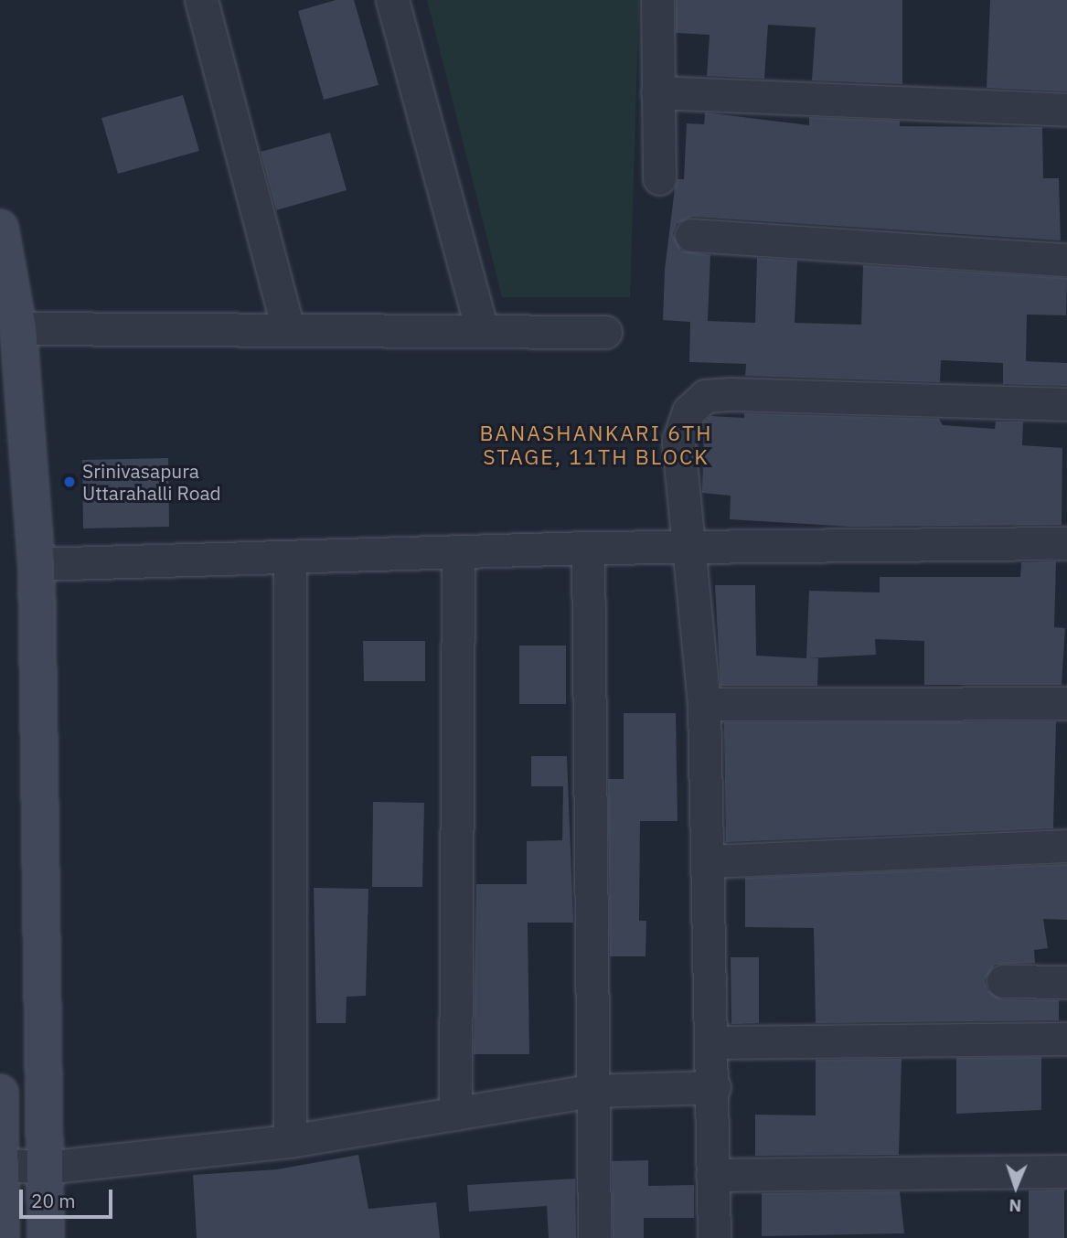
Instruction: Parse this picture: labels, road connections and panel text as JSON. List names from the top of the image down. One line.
{"districts":["BANASHANKARI 6TH STAGE, 11TH BLOCK"],"places":["Srinivasapura Uttarahalli Road"],"scale_bar":"20 m","north":"bottom"}
